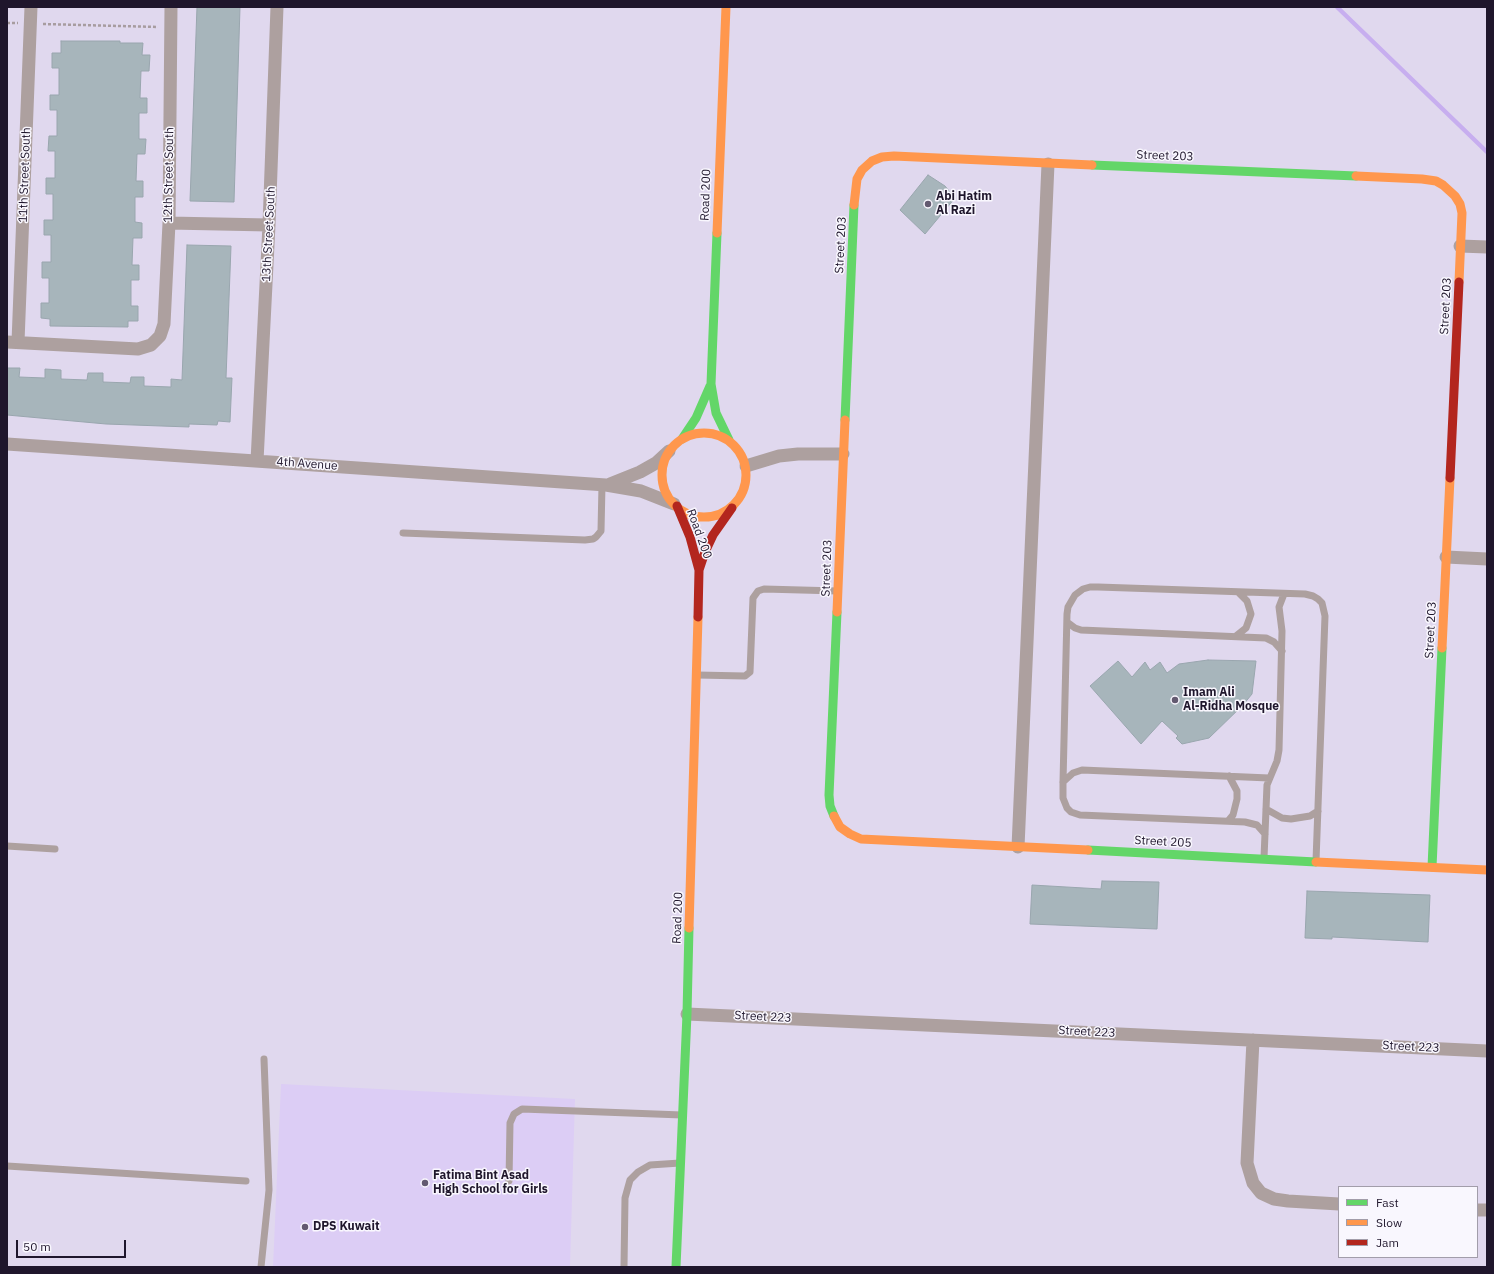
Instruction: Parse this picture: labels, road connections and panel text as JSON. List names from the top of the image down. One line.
{"streets":{"street":["Street 203","11th Street South","12th Street South","Road 200","13th Street South","4th Avenue","Street 205","Street 223"]},"crossings":[["Street 203","Street 205"],["11th Street South","12th Street South"],["Road 200","4th Avenue"],["Road 200","Street 223"],["13th Street South","4th Avenue"]],"places":["Abi Hatim Al Razi","Imam Ali Al-Ridha Mosque","Fatima Bint Asad High School for Girls","DPS Kuwait"],"legend":["Fast","Slow","Jam"],"scale_bar":"50 m"}
